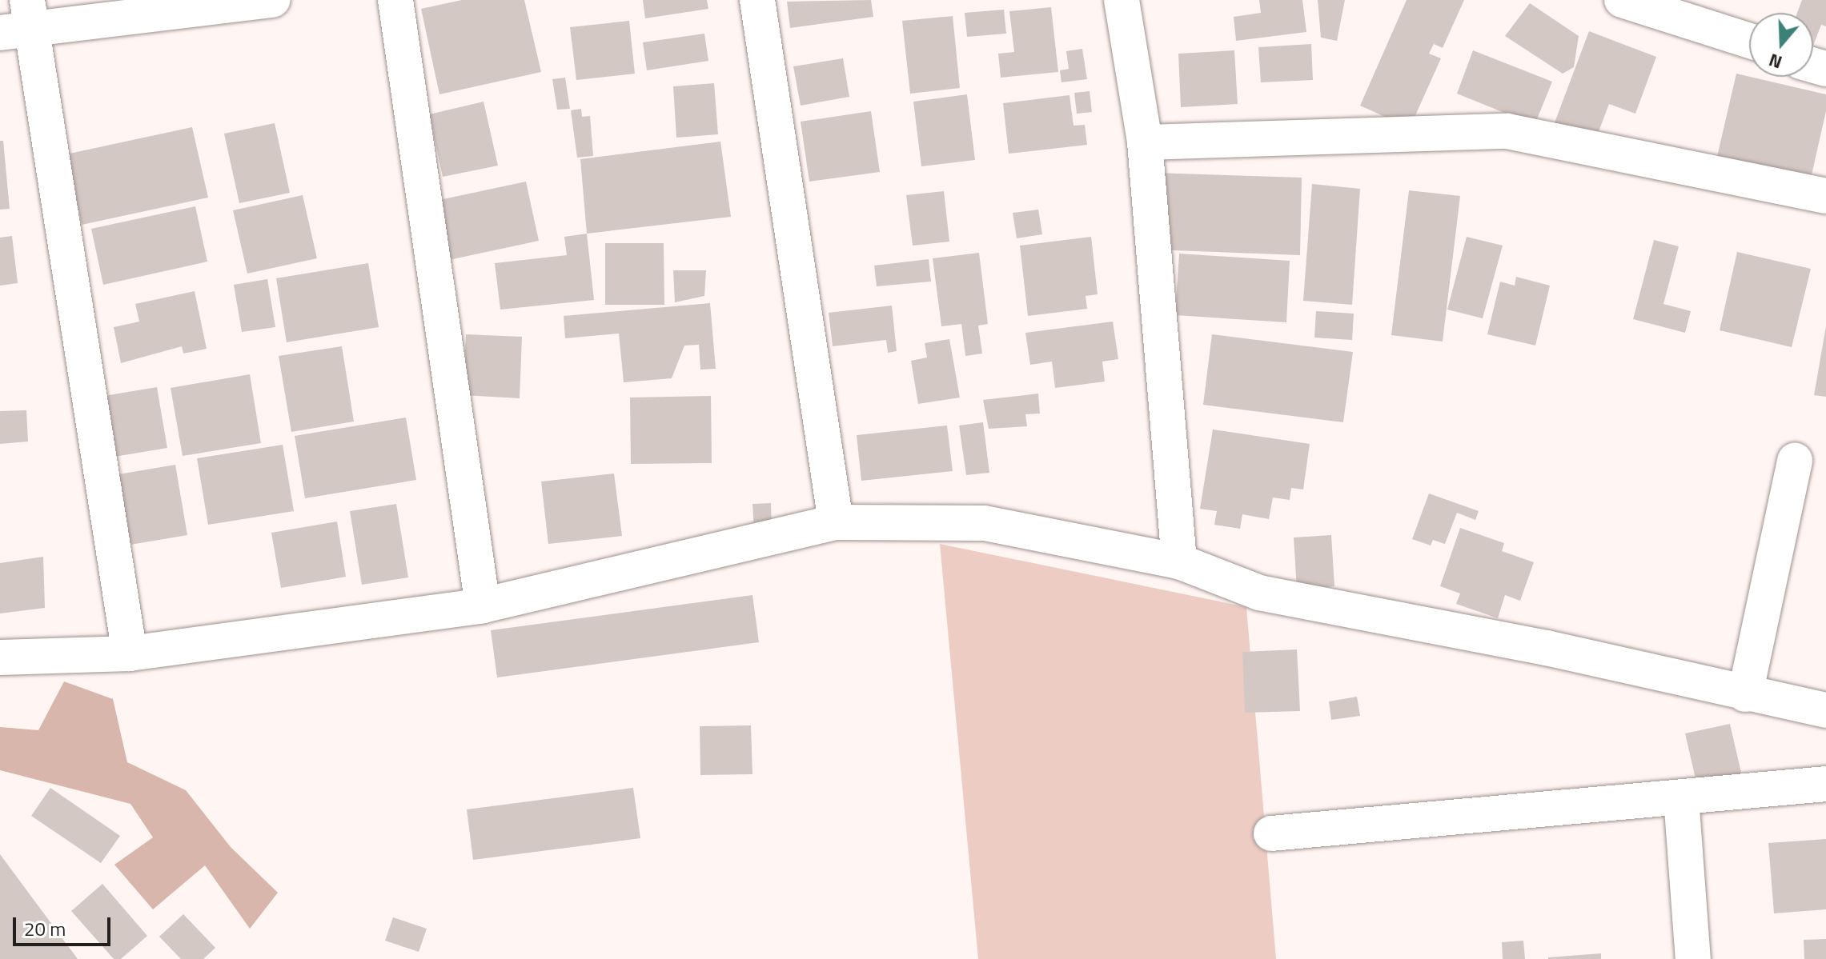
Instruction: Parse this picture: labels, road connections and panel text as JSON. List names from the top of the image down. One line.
{"scale_bar":"20 m","north":"bottom"}
